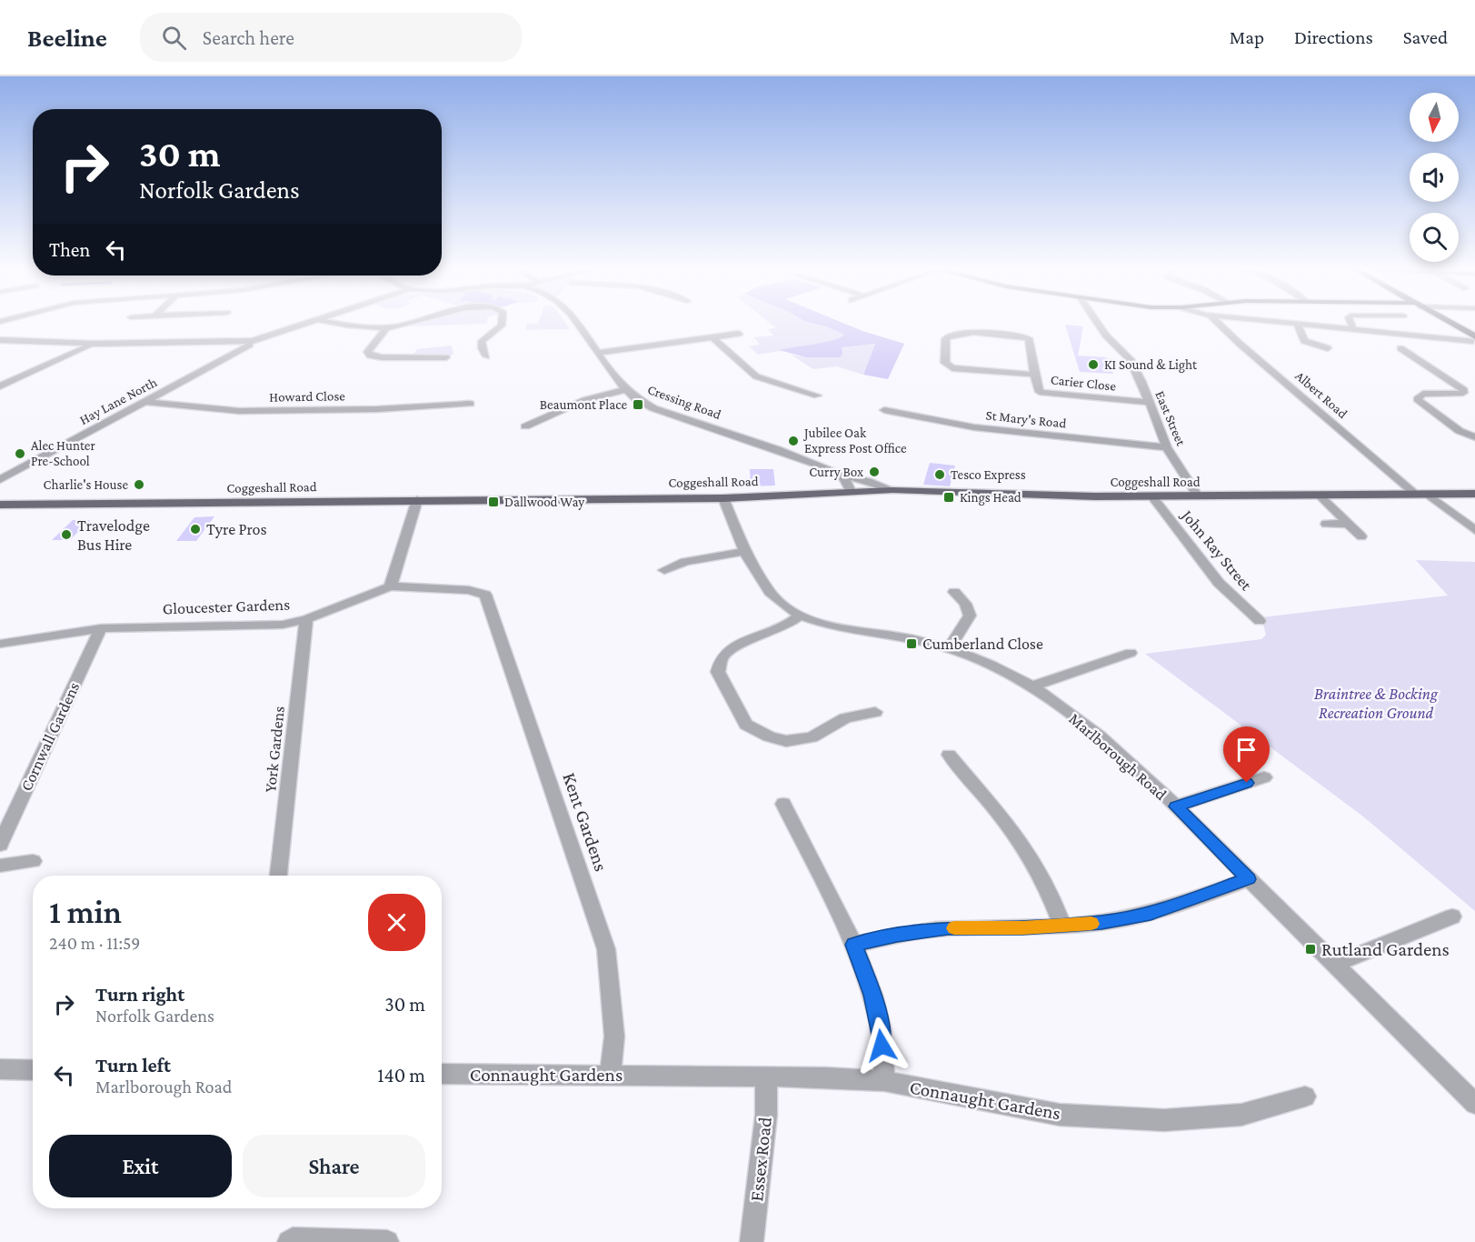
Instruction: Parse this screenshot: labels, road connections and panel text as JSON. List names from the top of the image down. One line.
{"streets":{"main road":["Coggeshall Road"],"street":["Carier Close","Albert Road","Howard Close","Hay Lane North","Cressing Road","East Street","St Mary's Road","John Ray Street","Gloucester Gardens","Cornwall Gardens","York Gardens","Marlborough Road","Kent Gardens","Connaught Gardens","Essex Road"]},"crossings":[["Carier Close","East Street"],["Albert Road","Coggeshall Road"],["Howard Close","Hay Lane North"],["Cressing Road","Coggeshall Road"],["East Street","St Mary's Road"],["East Street","Coggeshall Road"],["Coggeshall Road","John Ray Street"],["Coggeshall Road","Marlborough Road"],["Gloucester Gardens","Cornwall Gardens"],["Gloucester Gardens","York Gardens"],["Gloucester Gardens","Kent Gardens"],["Kent Gardens","Connaught Gardens"],["Connaught Gardens","Essex Road"]],"parks":["Braintree & Bocking Recreation Ground"],"places":{"other":["KI Sound & Light","Jubilee Oak Express Post Office","Alec Hunter Pre-School","Curry Box","Tesco Express","Charlie's House","Tyre Pros","Travelodge Bus Hire"],"transit":["Beaumont Place","Kings Head","Dallwood Way","Cumberland Close","Rutland Gardens"]},"north":"bottom","page":{"header":"Beeline","search":"Search here","nav":["Map","Directions","Saved"],"turn":["30 m","Norfolk Gardens"],"then":"Then","heading":["1 min","240 m · 11:59"],"list":[{"name":"Turn right","note":"Norfolk Gardens","value":"30 m"},{"name":"Turn left","note":"Marlborough Road","value":"140 m"}],"buttons":["Exit","Share"]}}
